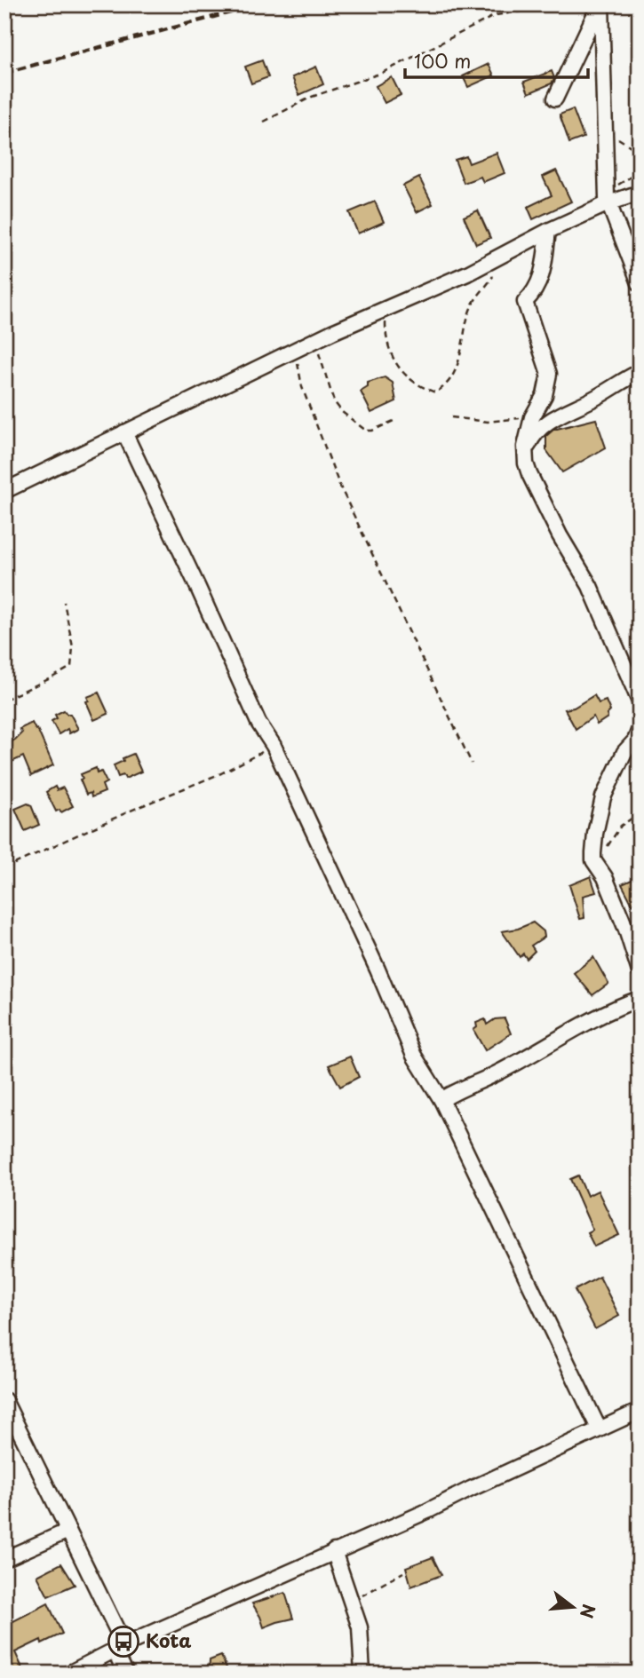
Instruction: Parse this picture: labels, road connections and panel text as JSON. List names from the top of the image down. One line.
{"places":{"bus stop":["Kota"]},"scale_bar":"100 m","north":"right"}
